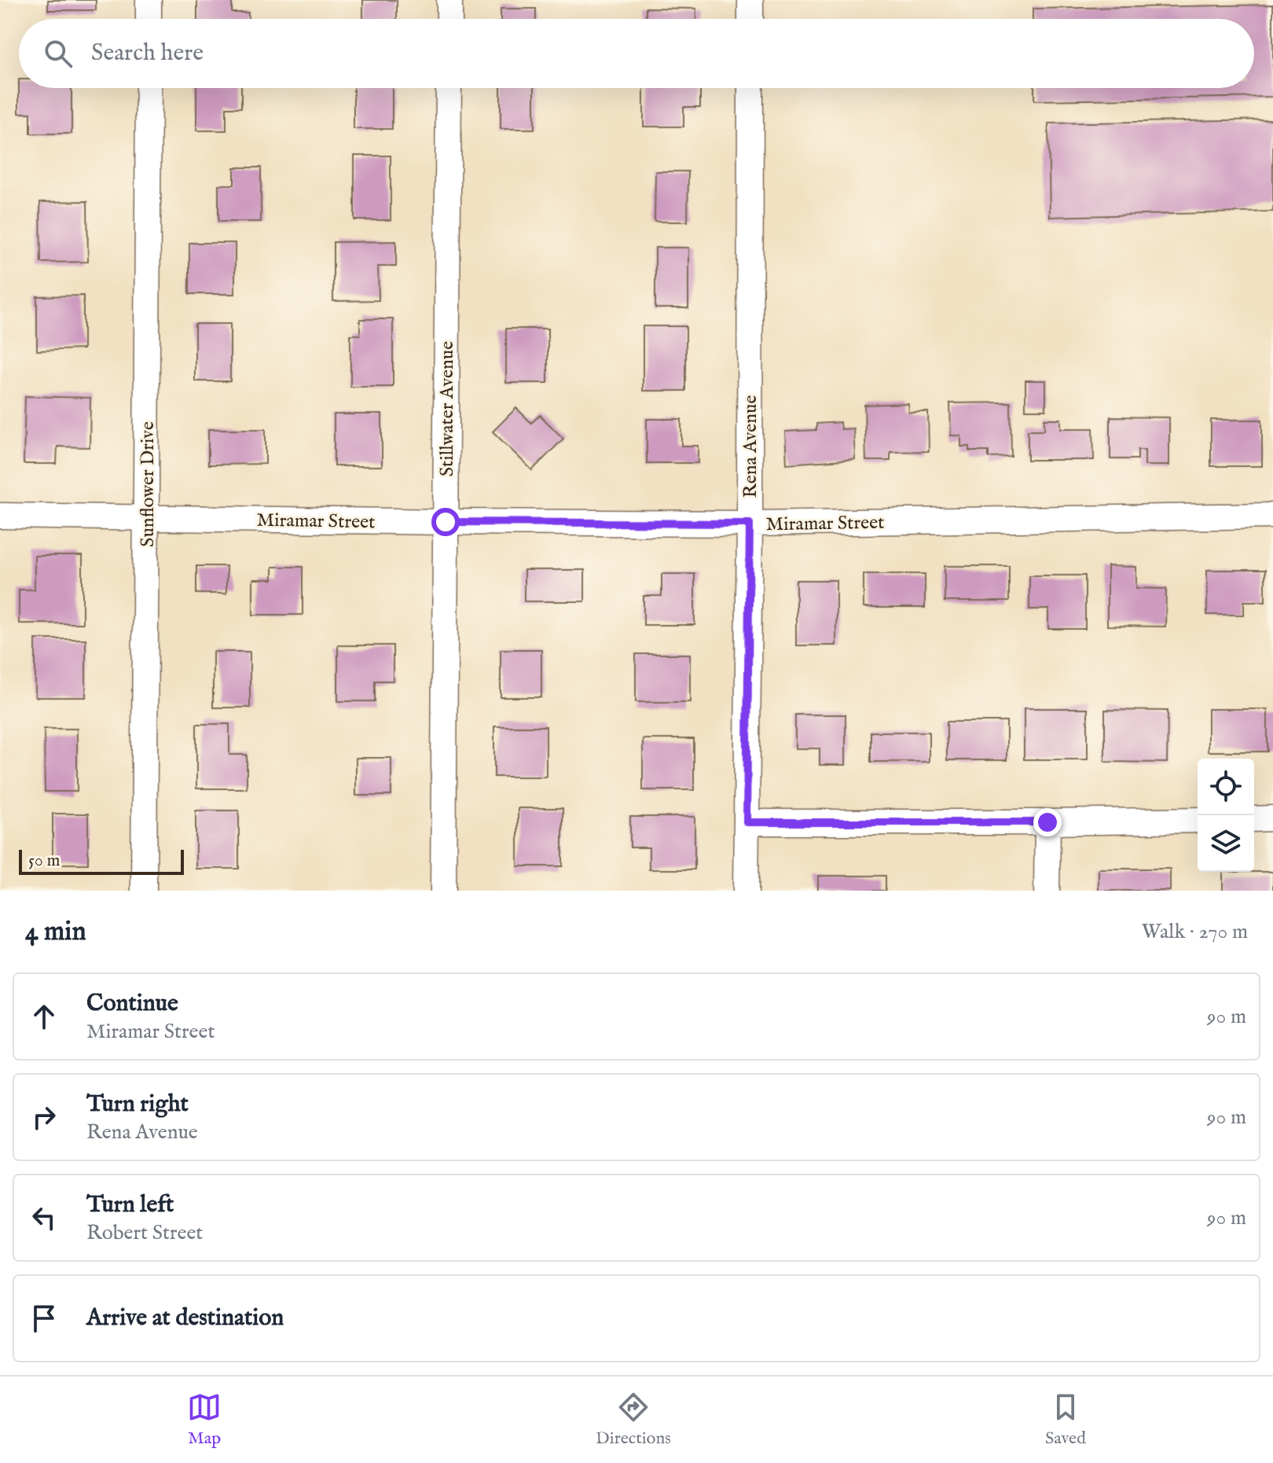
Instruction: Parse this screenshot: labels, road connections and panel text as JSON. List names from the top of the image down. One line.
{"streets":{"street":["Stillwater Avenue","Rena Avenue","Sunflower Drive","Miramar Street"]},"crossings":[["Stillwater Avenue","Miramar Street"],["Rena Avenue","Miramar Street"],["Sunflower Drive","Miramar Street"]],"scale_bar":"50 m","page":{"search":"Search here","scale":"50 m","heading":["4 min","Walk · 270 m"],"list":[["Continue","Miramar Street","90 m"],["Turn right","Rena Avenue","90 m"],["Turn left","Robert Street","90 m"],"Arrive at destination"],"nav":["Map","Directions","Saved"]}}
